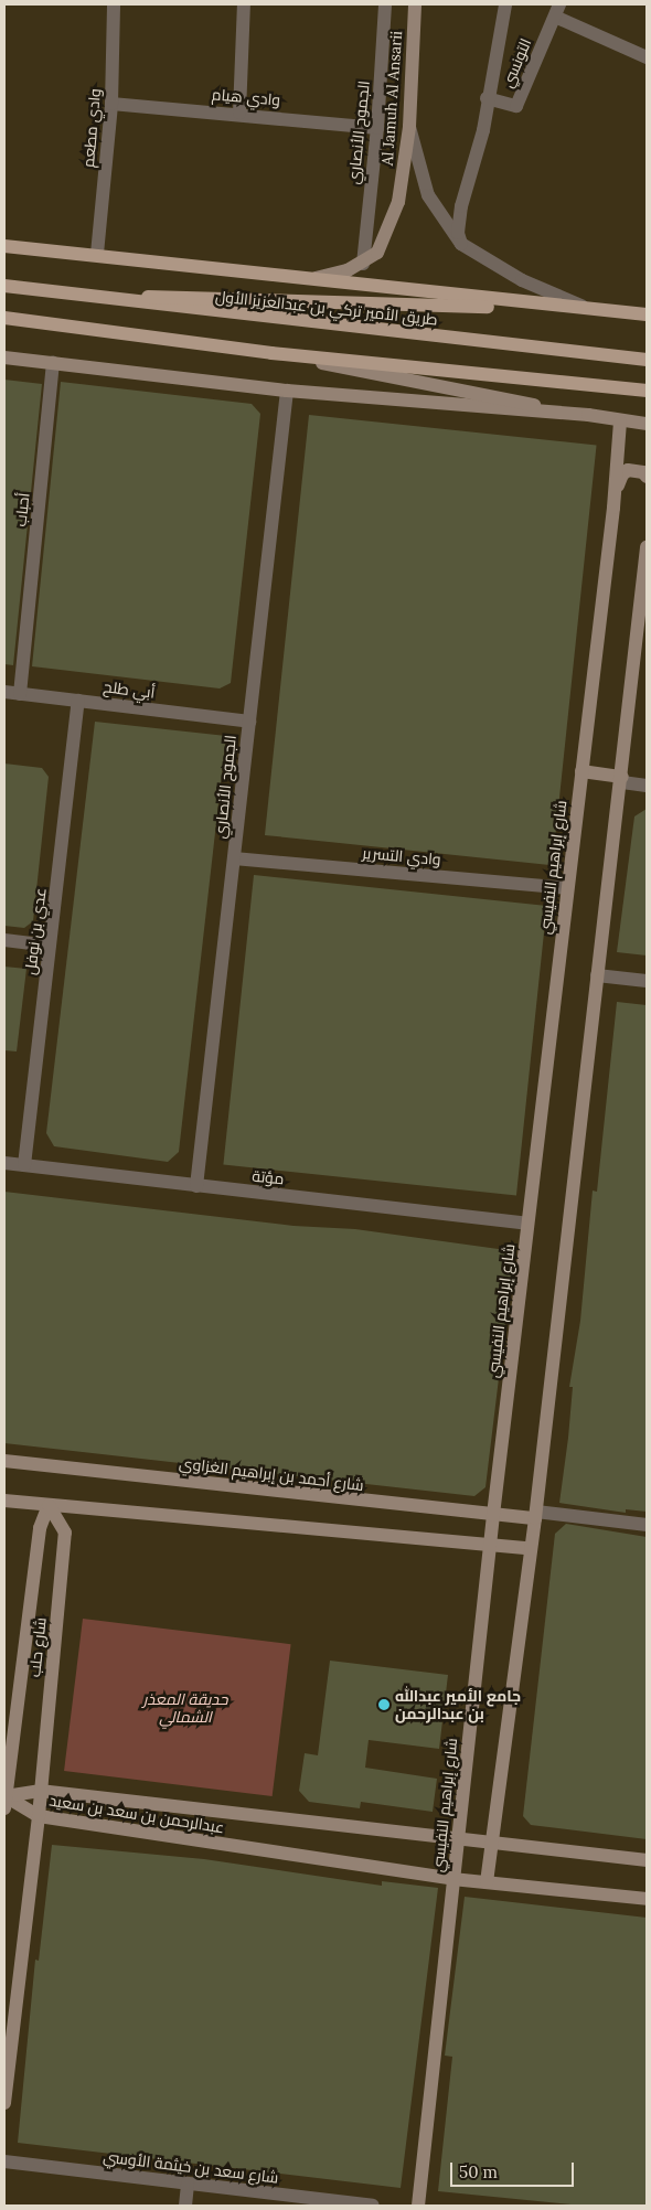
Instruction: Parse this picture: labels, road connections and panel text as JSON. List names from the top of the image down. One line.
{"streets":{"main road":["طريق الأمير تركي بن عبدالعزيز الأول"],"street":["التونسي","وادي هيام","Al Jamuh Al Ansarii","وادي مطعم","الجموح الأنصاري","أحباب","أبي طلح","وادي التسرير","شارع إبراهيم النفيسي","عدي بن نوفل","مؤتة","شارع أحمد بن إبراهيم الغزاوي","شارع حلب","عبدالرحمن بن سعد بن سعيد","شارع سعد بن خيثمة الأوسي"]},"crossings":[["وادي هيام","وادي مطعم"],["وادي هيام","الجموح الأنصاري"],["Al Jamuh Al Ansarii","الجموح الأنصاري"],["الجموح الأنصاري","أبي طلح"],["الجموح الأنصاري","وادي التسرير"],["الجموح الأنصاري","مؤتة"],["أحباب","أبي طلح"],["أبي طلح","عدي بن نوفل"],["وادي التسرير","شارع إبراهيم النفيسي"],["شارع إبراهيم النفيسي","مؤتة"],["شارع إبراهيم النفيسي","شارع أحمد بن إبراهيم الغزاوي"],["شارع إبراهيم النفيسي","عبدالرحمن بن سعد بن سعيد"],["عدي بن نوفل","مؤتة"],["شارع حلب","عبدالرحمن بن سعد بن سعيد"]],"parks":["حديقة المعذر الشمالي"],"places":["جامع الأمير عبدالله بن عبدالرحمن"],"scale_bar":"50 m"}
